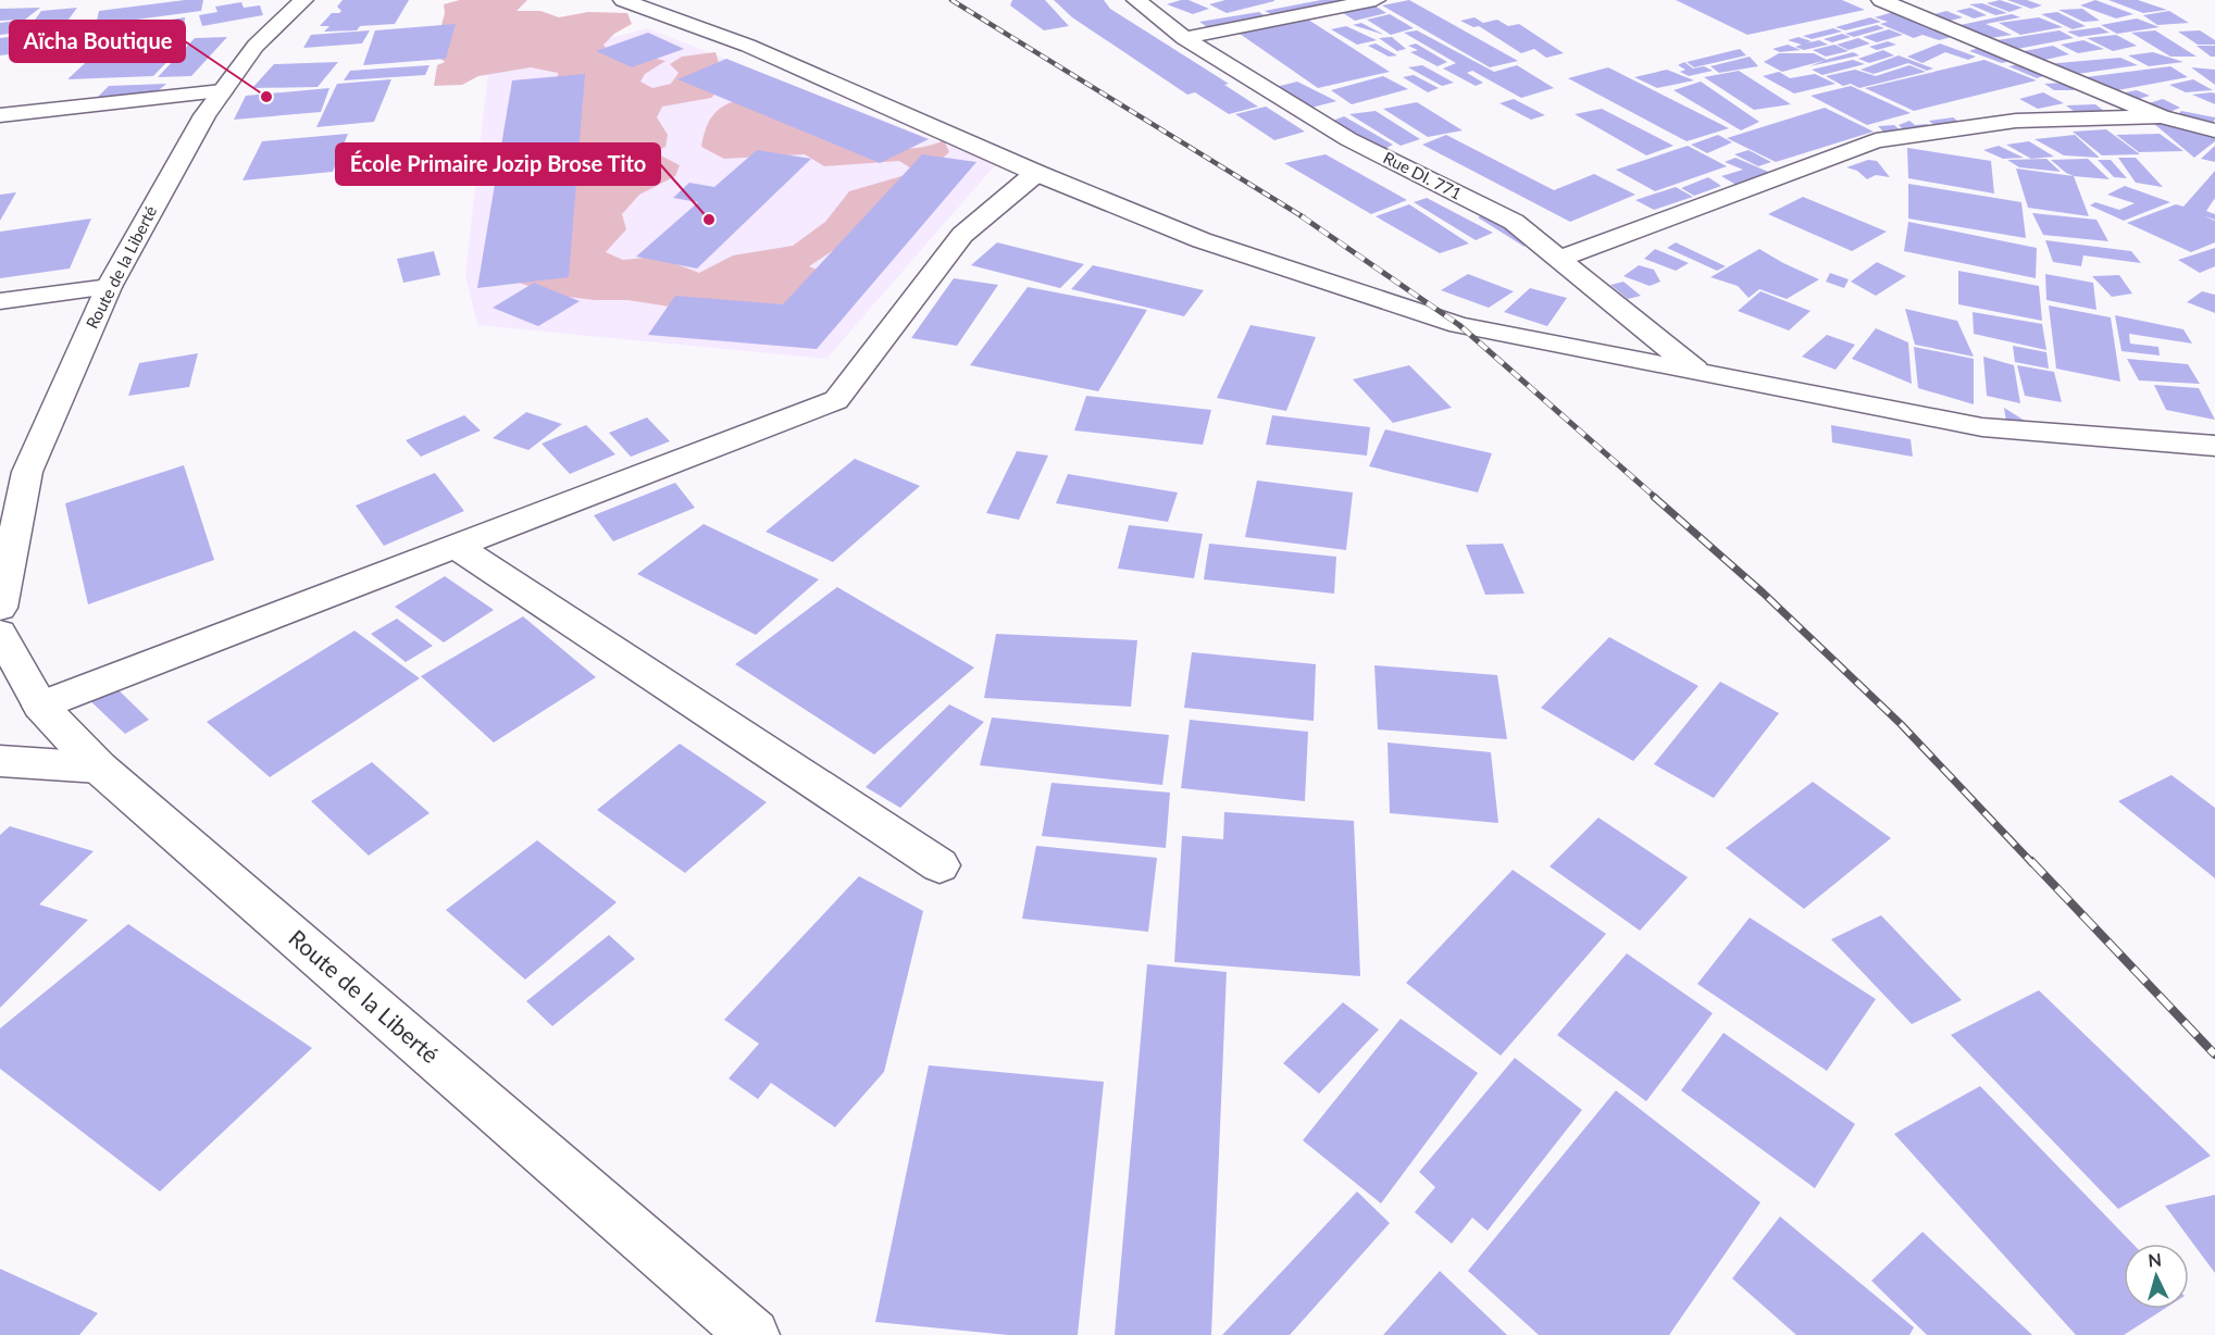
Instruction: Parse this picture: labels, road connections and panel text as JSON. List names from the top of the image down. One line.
{"streets":{"street":["Rue DI. 771","Route de la Liberté"]},"places":["Aïcha Boutique","École Primaire Jozip Brose Tito"],"north":"top"}
